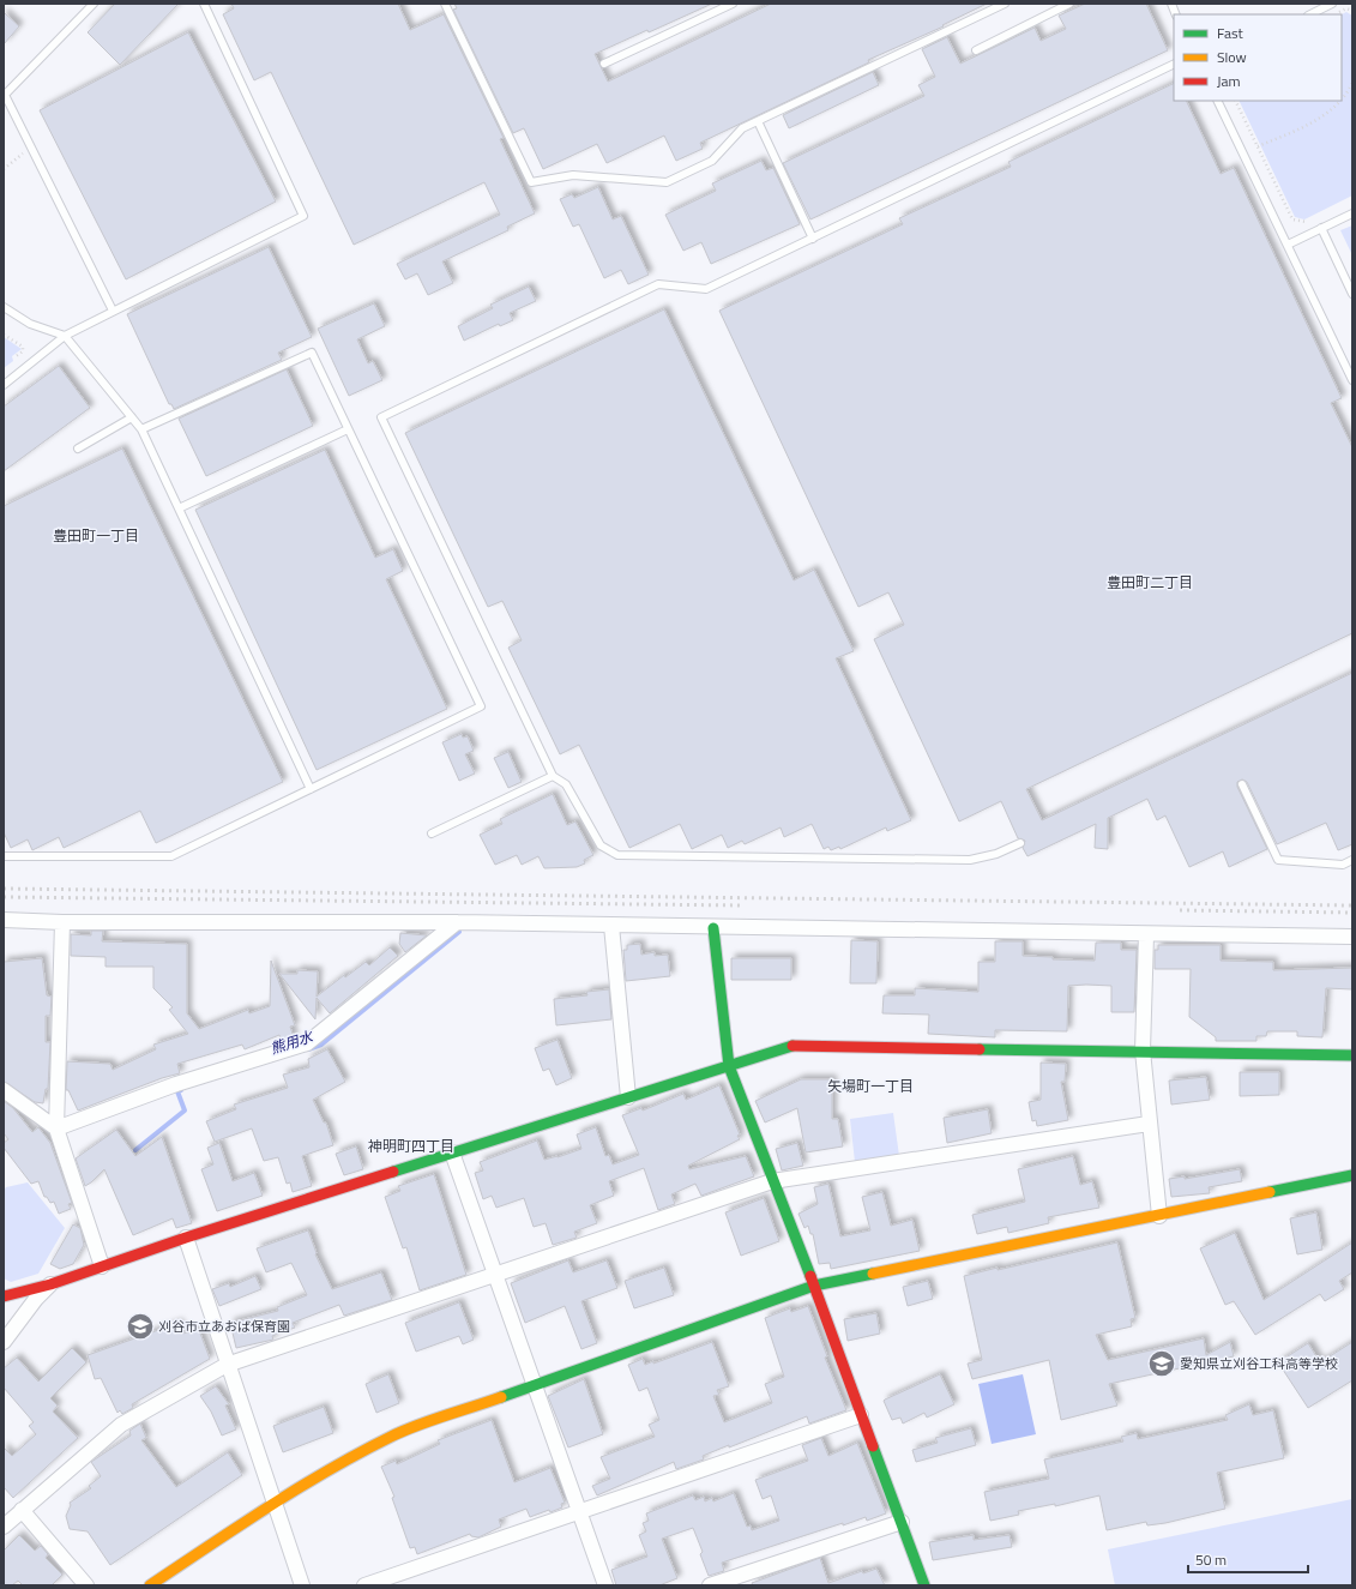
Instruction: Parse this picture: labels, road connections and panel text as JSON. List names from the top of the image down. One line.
{"districts":["豊田町一丁目","豊田町二丁目","矢場町一丁目","神明町四丁目"],"water":["熊用水"],"places":{"school or university":["刈谷市立あおば保育園","愛知県立刈谷工科高等学校"]},"legend":["Fast","Slow","Jam"],"scale_bar":"50 m"}
